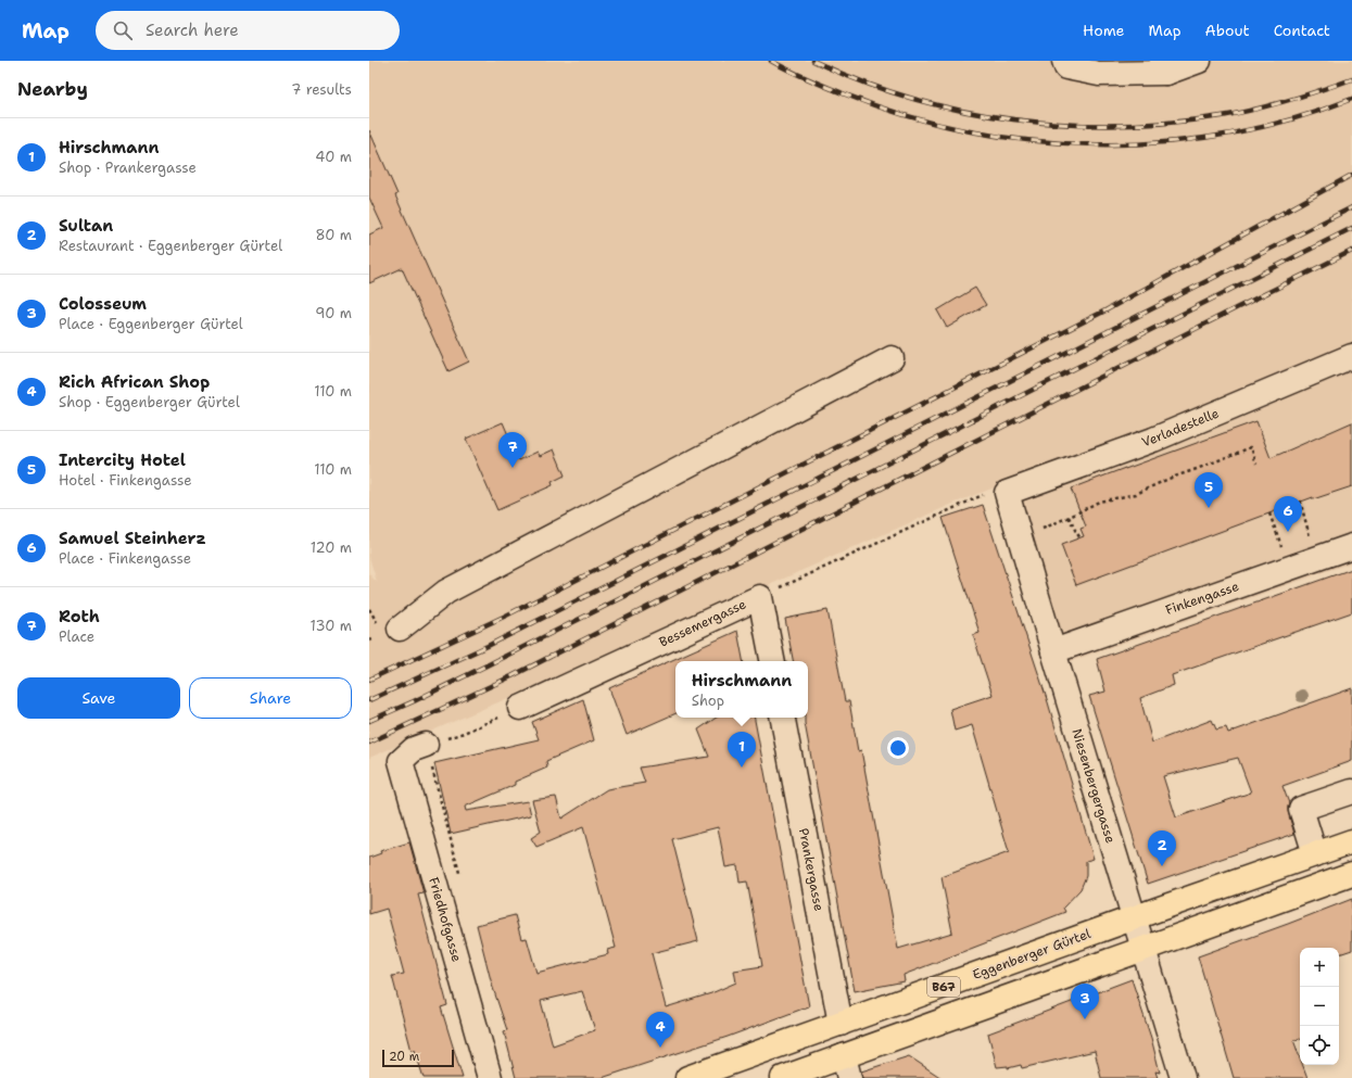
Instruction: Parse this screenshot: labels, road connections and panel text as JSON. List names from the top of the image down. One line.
{"streets":{"main road":["Eggenberger Gürtel","B67"],"street":["Verladestelle","Finkengasse","Bessemergasse","Niesenbergergasse","Prankergasse","Friedhofgasse"]},"crossings":[["Verladestelle","Bessemergasse"],["Verladestelle","Niesenbergergasse"],["Finkengasse","Niesenbergergasse"],["Bessemergasse","Niesenbergergasse"],["Niesenbergergasse","Eggenberger Gürtel"],["Niesenbergergasse","B67"],["Prankergasse","Eggenberger Gürtel"]],"scale_bar":"20 m","page":{"header":"Map","search":"Search here","nav":["Home","Map","About","Contact"],"heading":["Nearby","7 results"],"list":[{"mark":"1","name":"Hirschmann","note":"Shop · Prankergasse","value":"40 m"},{"mark":"2","name":"Sultan","note":"Restaurant · Eggenberger Gürtel","value":"80 m"},{"mark":"3","name":"Colosseum","note":"Place · Eggenberger Gürtel","value":"90 m"},{"mark":"4","name":"Rich African Shop","note":"Shop · Eggenberger Gürtel","value":"110 m"},{"mark":"5","name":"Intercity Hotel","note":"Hotel · Finkengasse","value":"110 m"},{"mark":"6","name":"Samuel Steinherz","note":"Place · Finkengasse","value":"120 m"},{"mark":"7","name":"Roth","note":"Place","value":"130 m"}],"pins":["7","5","6","1","2","3","4"],"popup":["Hirschmann","Shop"],"buttons":["Save","Share"],"map_buttons":["+","−"],"scale":"20 m"}}
